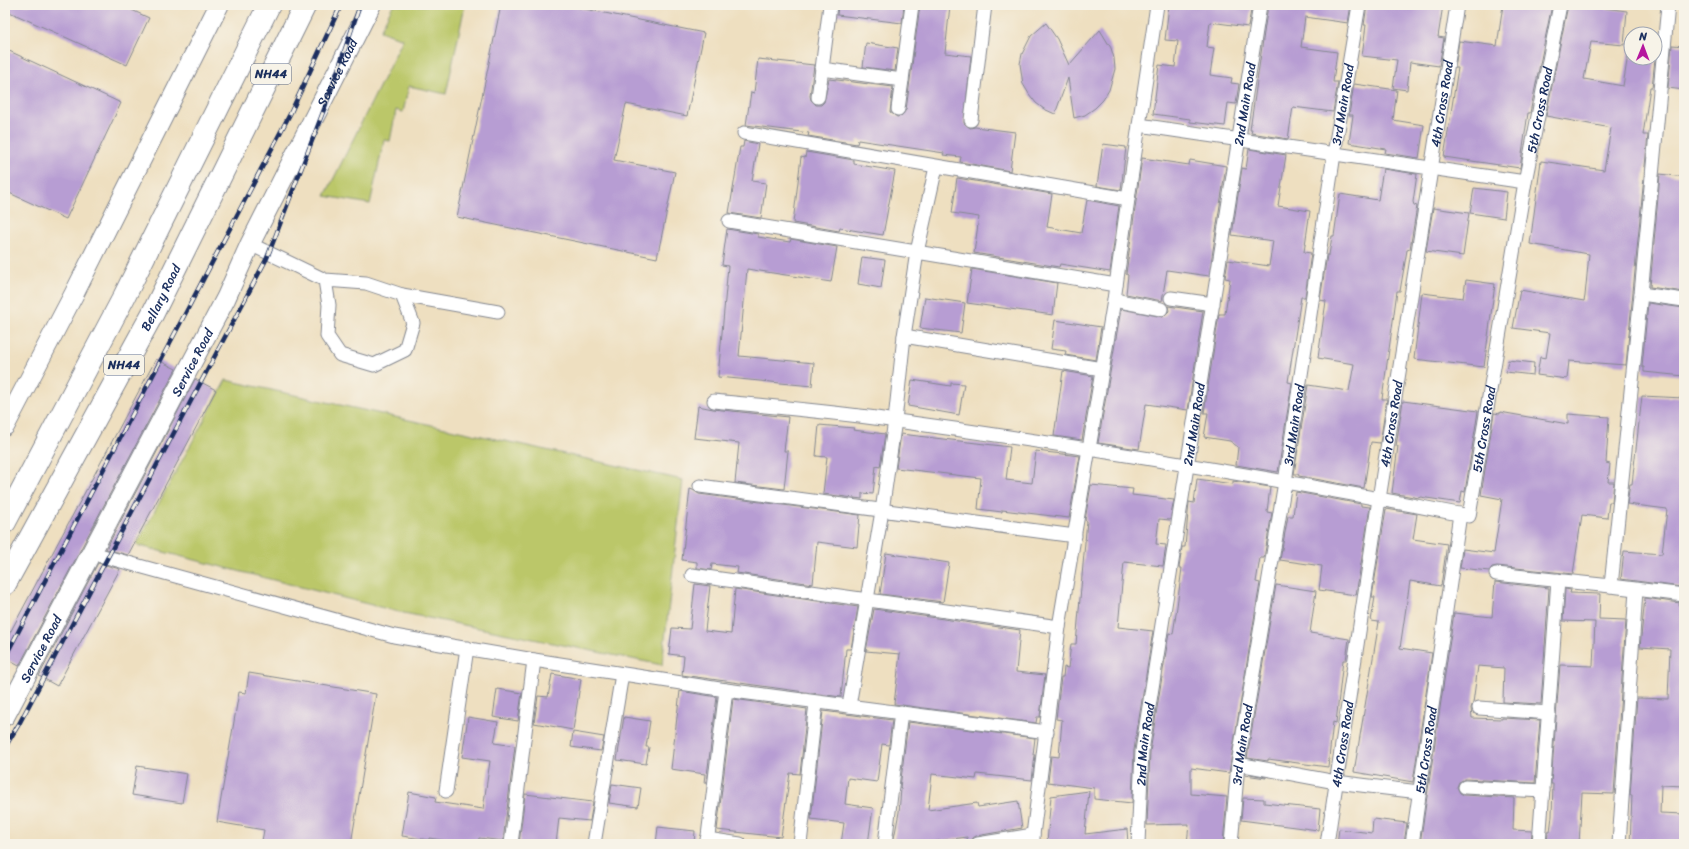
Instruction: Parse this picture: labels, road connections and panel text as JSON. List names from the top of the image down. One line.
{"streets":{"highway":["NH44","Bellary Road"],"main road":["Service Road"],"street":["2nd Main Road","3rd Main Road","4th Cross Road","5th Cross Road"]},"north":"top"}
